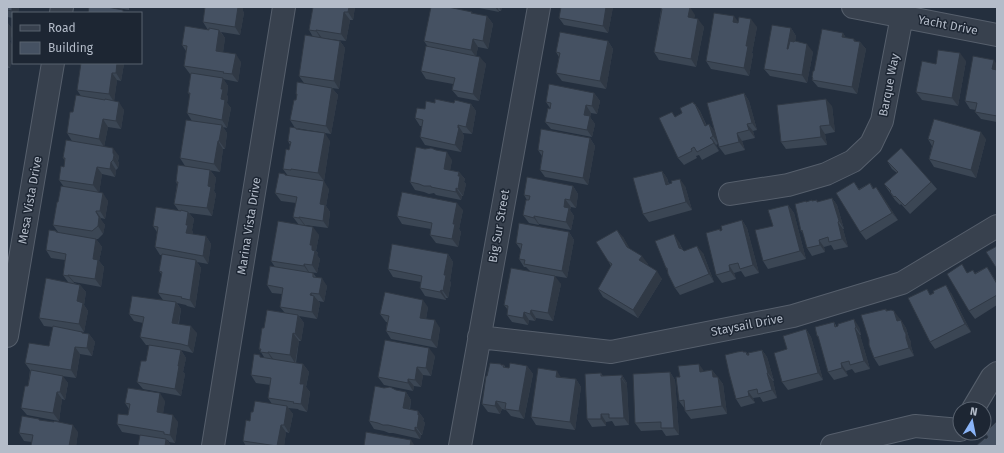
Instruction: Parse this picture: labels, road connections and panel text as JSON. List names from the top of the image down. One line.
{"streets":{"street":["Yacht Drive","Barque Way","Mesa Vista Drive","Marina Vista Drive","Big Sur Street","Staysail Drive"]},"crossings":[["Yacht Drive","Barque Way"],["Big Sur Street","Staysail Drive"]],"legend":["Road","Building"],"north":"top"}
